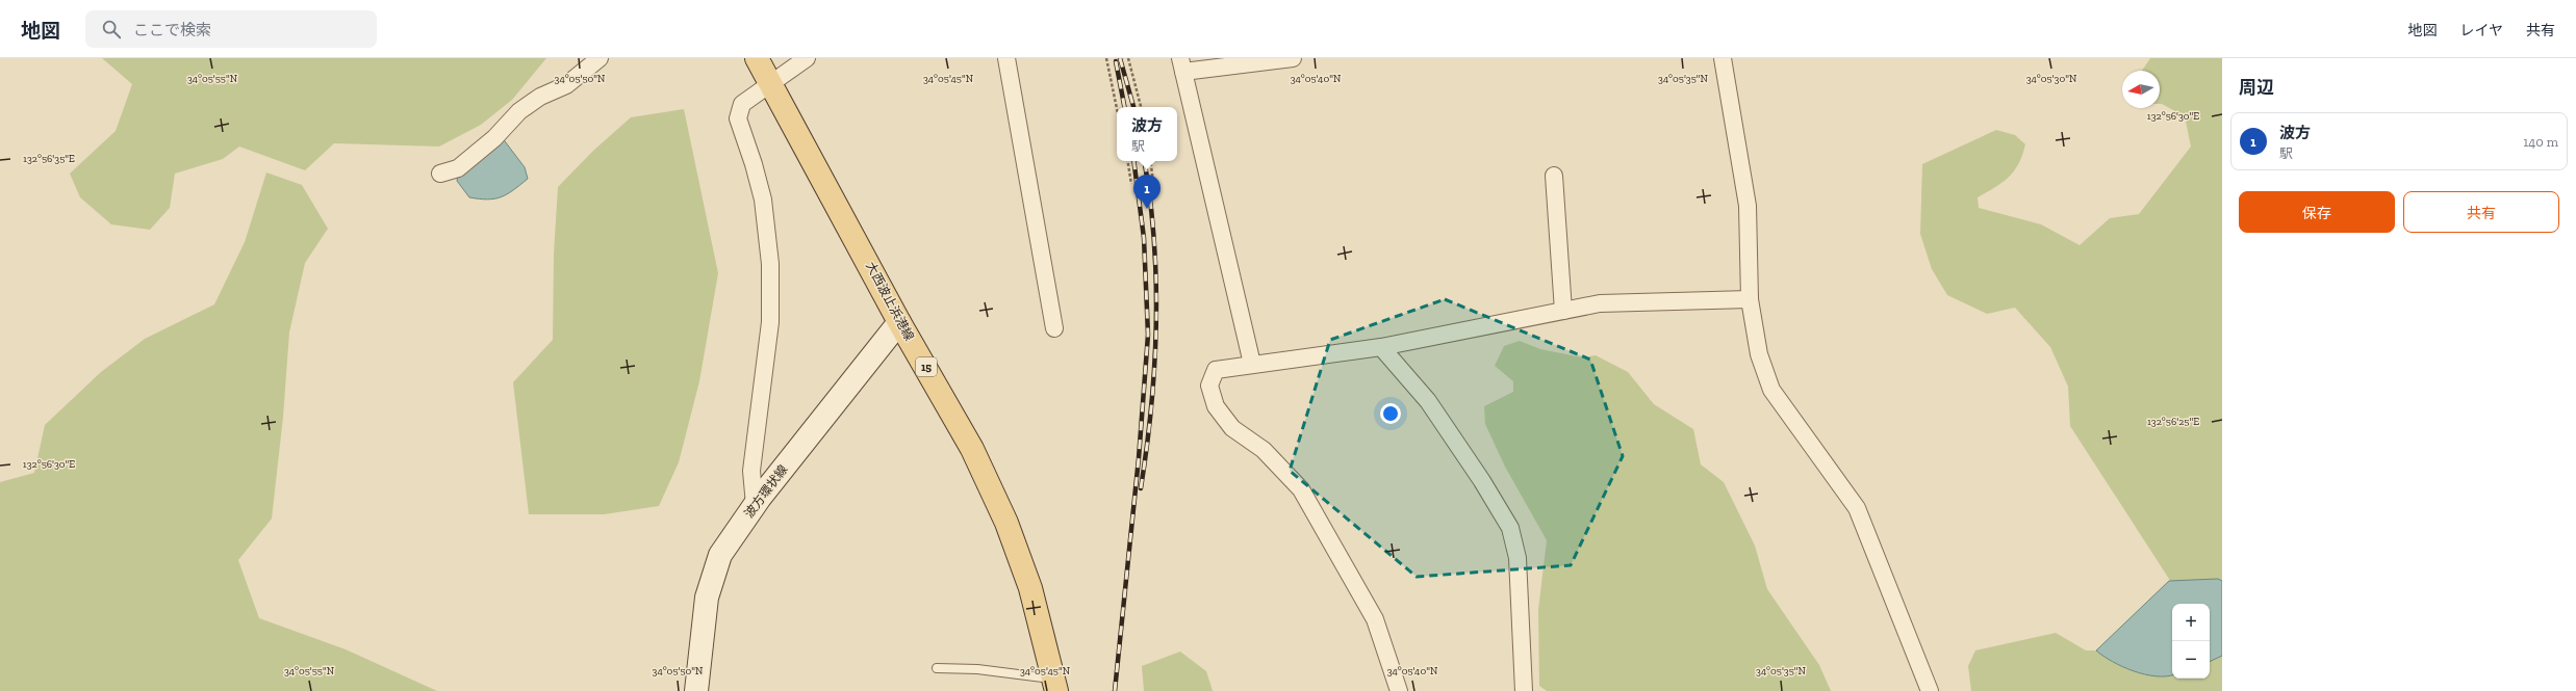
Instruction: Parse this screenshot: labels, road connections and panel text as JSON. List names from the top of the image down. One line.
{"streets":{"main road":["大西波止浜港線","15","波方環状線"]},"crossings":[["大西波止浜港線","波方環状線"]],"north":"left","page":{"header":"地図","search":"ここで検索","nav":["地図","レイヤ","共有"],"heading":"周辺","popup":["波方","駅"],"list":[{"mark":"1","name":"波方","note":"駅","value":"140 m"}],"pins":"1","buttons":["保存","共有"],"map_buttons":["+","−"]},"coordinates":["34°05'55\"N","34°05'50\"N","34°05'45\"N","34°05'40\"N","34°05'35\"N","34°05'30\"N","132°56'30\"E","132°56'35\"E","132°56'25\"E"]}
